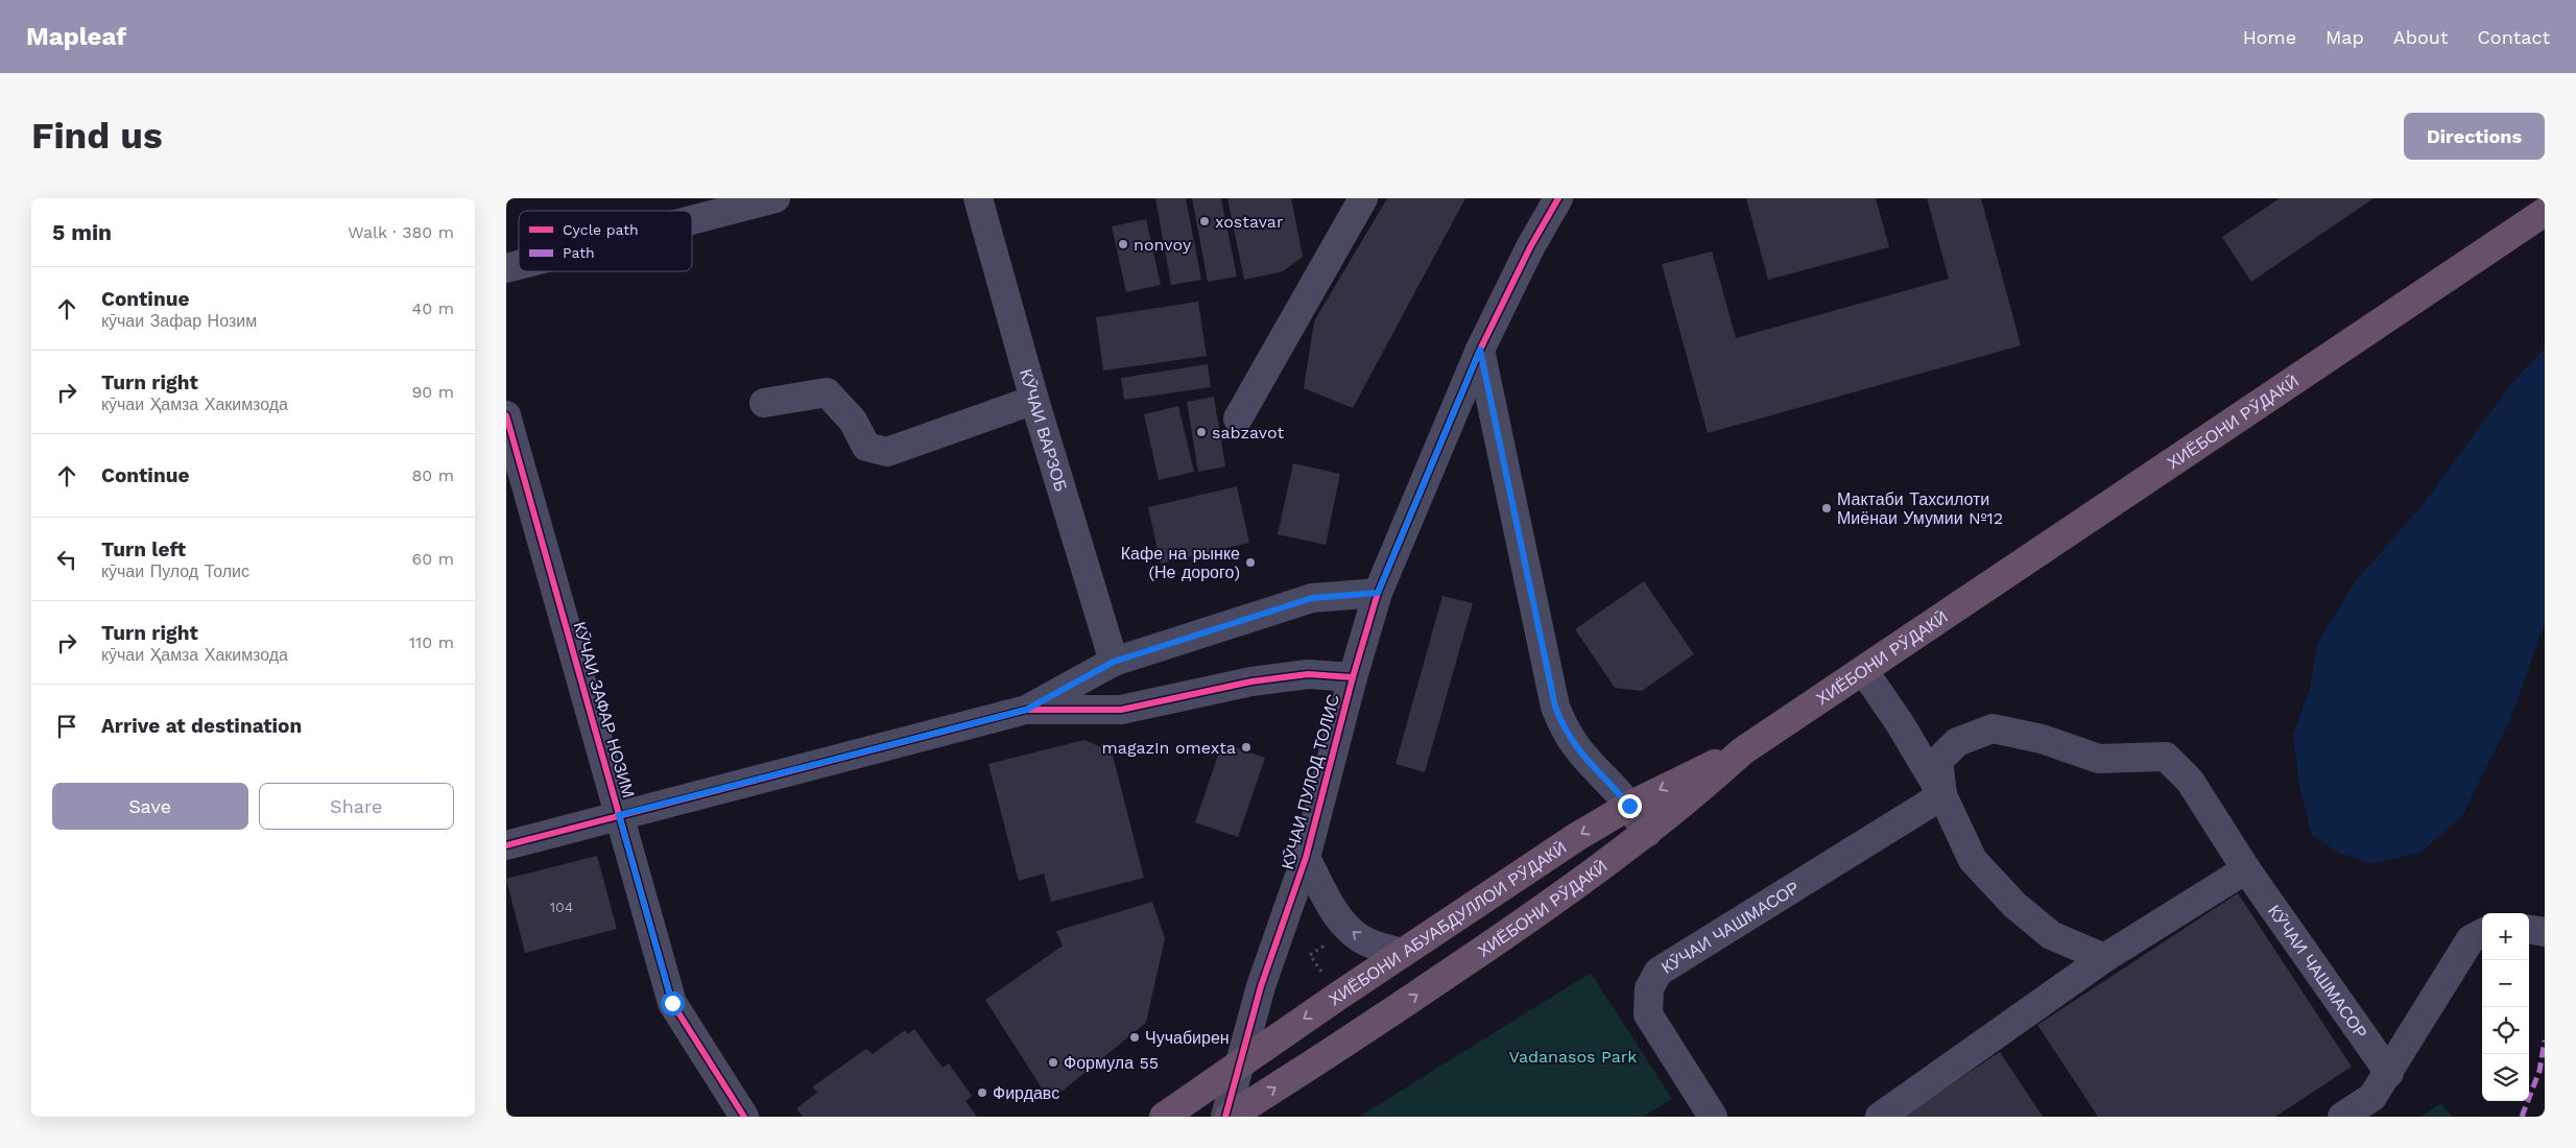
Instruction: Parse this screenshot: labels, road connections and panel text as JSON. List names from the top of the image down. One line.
{"streets":{"highway":["ХИЁБОНИ РӮДАКӢ","ХИЁБОНИ АБУАБДУЛЛОИ РӮДАКӢ"],"street":["КӮЧАИ ВАРЗОБ","КӮЧАИ ЗАФАР НОЗИМ","КӮЧАИ ПУЛОД ТОЛИС","КӮЧАИ ЧАШМАСОР"]},"crossings":[["ХИЁБОНИ РӮДАКӢ","КӮЧАИ ПУЛОД ТОЛИС"],["ХИЁБОНИ РӮДАКӢ","ХИЁБОНИ АБУАБДУЛЛОИ РӮДАКӢ"],["ХИЁБОНИ РӮДАКӢ","КӮЧАИ ЧАШМАСОР"],["КӮЧАИ ПУЛОД ТОЛИС","ХИЁБОНИ АБУАБДУЛЛОИ РӮДАКӢ"]],"one_way":["ХИЁБОНИ АБУАБДУЛЛОИ РӮДАКӢ"],"parks":["Vadanasos Park"],"places":["xostavar","nonvoy","sabzavot","Мактаби Тахсилоти Миёнаи Умумии №12","Кафе на рынке (Не дорого)","magazIn omexta","Чучабирен","Формула 55","Фирдавс"],"house_numbers":["104"],"legend":["Cycle path","Path"],"page":{"header":"Mapleaf","nav":["Home","Map","About","Contact"],"buttons":["Directions",["Save","Share"]],"title":"Find us","heading":["5 min","Walk · 380 m"],"list":[["Continue","кӯчаи Зафар Нозим","40 m"],["Turn right","кӯчаи Ҳамза Хакимзода","90 m"],["Continue","80 m"],["Turn left","кӯчаи Пулод Толис","60 m"],["Turn right","кӯчаи Ҳамза Хакимзода","110 m"],"Arrive at destination"],"map_buttons":["+","−"]}}
